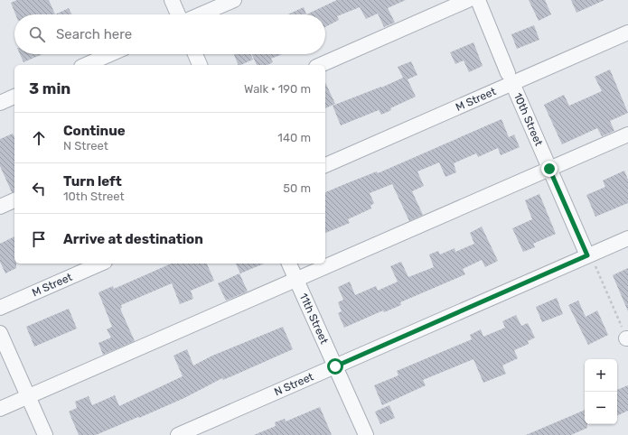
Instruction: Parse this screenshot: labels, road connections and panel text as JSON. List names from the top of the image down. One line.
{"streets":{"street":["M Street","10th Street","11th Street","N Street"]},"crossings":[["M Street","10th Street"],["10th Street","N Street"],["11th Street","N Street"]],"page":{"search":"Search here","heading":["3 min","Walk · 190 m"],"list":[["Continue","N Street","140 m"],["Turn left","10th Street","50 m"],"Arrive at destination"],"map_buttons":["+","−"]}}
